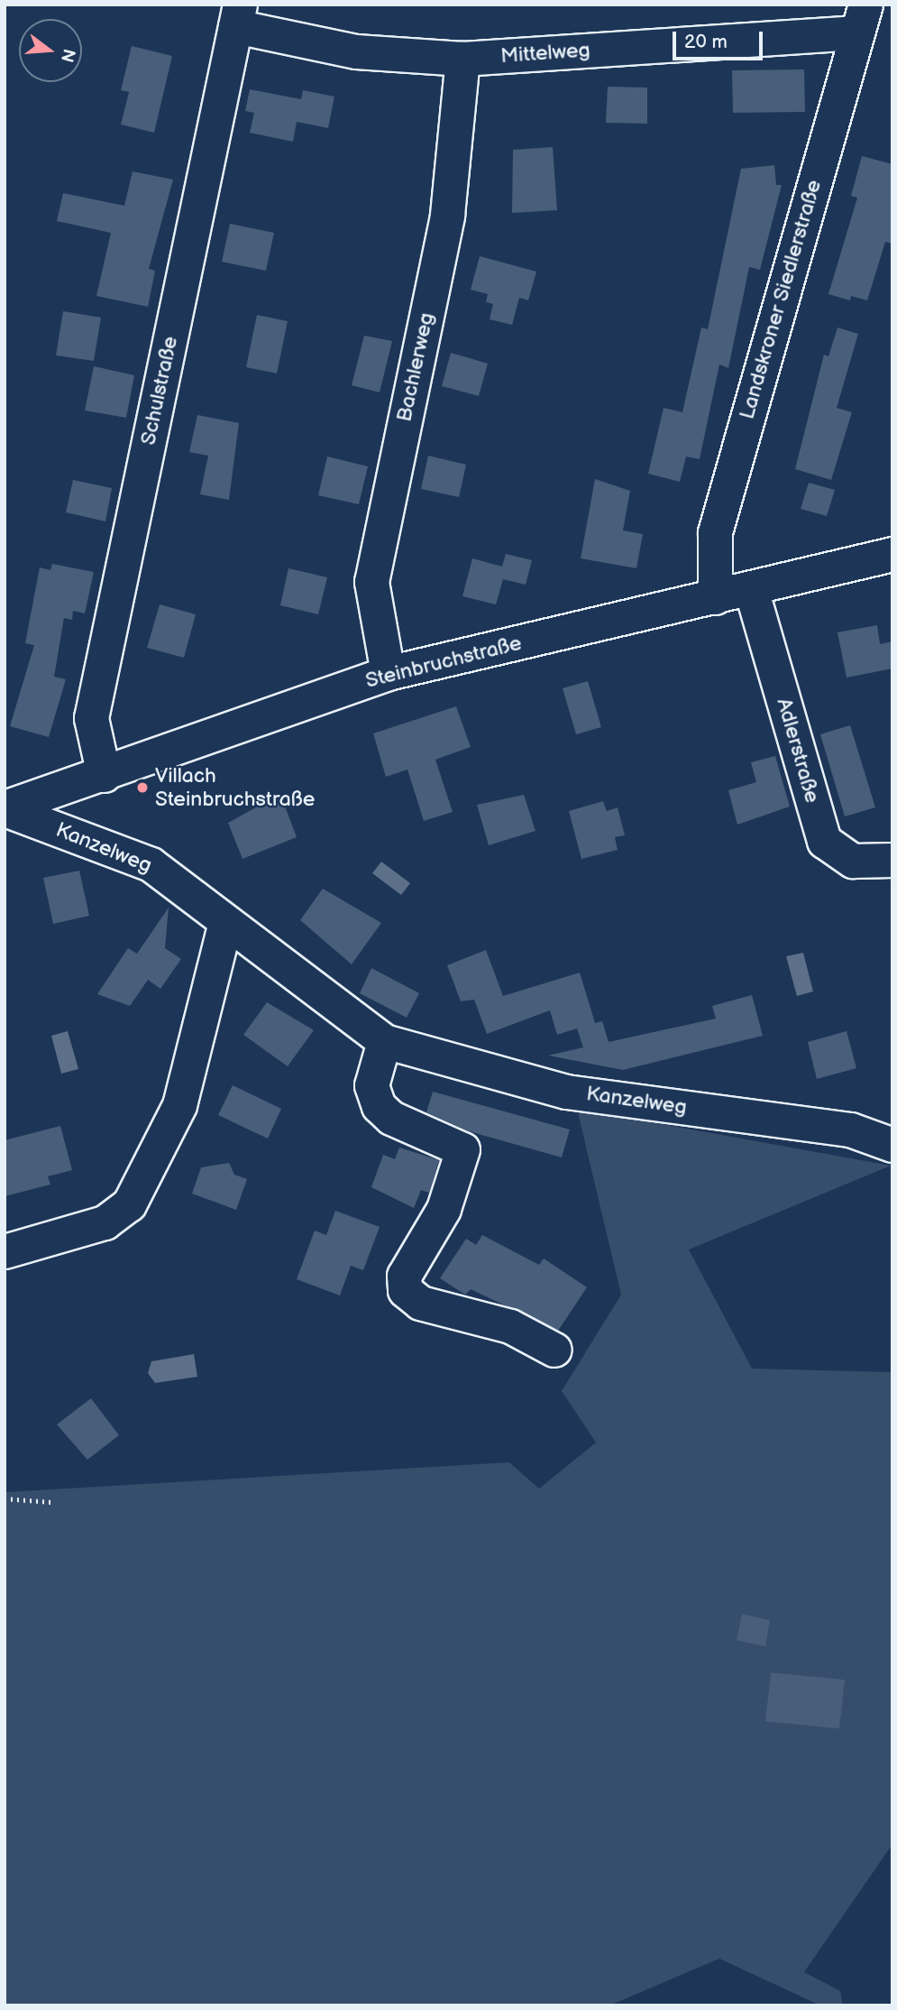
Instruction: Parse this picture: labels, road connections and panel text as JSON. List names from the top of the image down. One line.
{"streets":{"street":["Mittelweg","Landskroner Siedlerstraße","Bachlerweg","Schulstraße","Steinbruchstraße","Adlerstraße","Kanzelweg"]},"crossings":[["Mittelweg","Landskroner Siedlerstraße"],["Mittelweg","Bachlerweg"],["Mittelweg","Schulstraße"],["Landskroner Siedlerstraße","Steinbruchstraße"],["Bachlerweg","Steinbruchstraße"],["Schulstraße","Steinbruchstraße"],["Steinbruchstraße","Adlerstraße"],["Steinbruchstraße","Kanzelweg"]],"places":["Villach Steinbruchstraße"],"scale_bar":"20 m","north":"right"}
